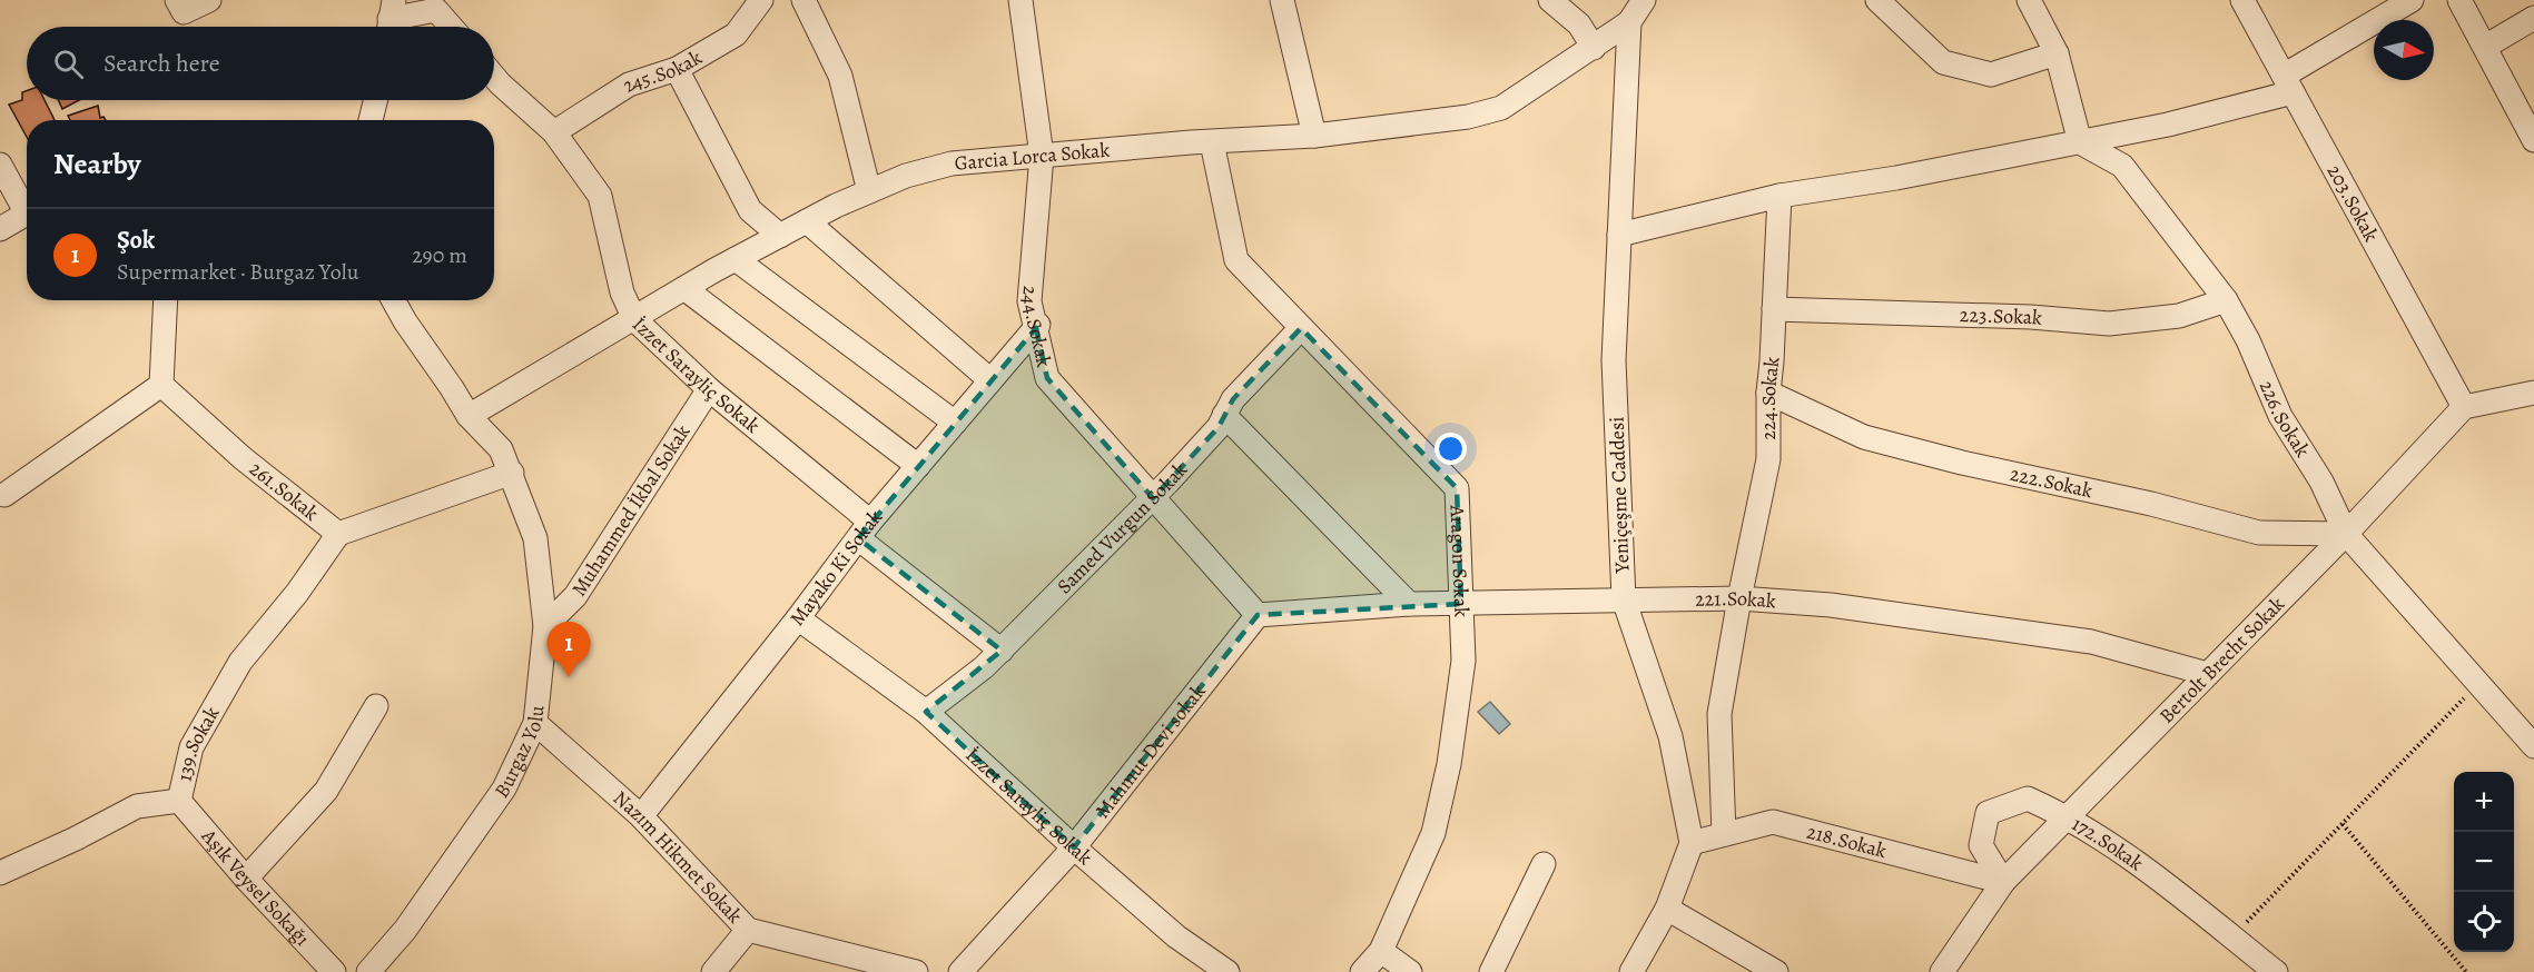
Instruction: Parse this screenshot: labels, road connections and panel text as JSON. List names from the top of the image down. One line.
{"streets":{"street":["245.Sokak","Garcia Lorca Sokak","203.Sokak","223.Sokak","244.Sokak","İzzet Sarayliç Sokak","224.Sokak","226.Sokak","222.Sokak","261.Sokak","Yeniçeşme Caddesi","Muhammed İkbal Sokak","Samed Vurgun Sokak","Aragon Sokak","Mayako Ki Sokak","221.Sokak","Bertolt Brecht Sokak","139.Sokak","Mahmut Devi sokak","Burgaz Yolu","218.Sokak","172.Sokak","Nazım Hikmet Sokak","Aşık Veysel Sokağı"]},"crossings":[["245.Sokak","İzzet Sarayliç Sokak"],["Garcia Lorca Sokak","244.Sokak"],["Garcia Lorca Sokak","İzzet Sarayliç Sokak"],["Garcia Lorca Sokak","Yeniçeşme Caddesi"],["Garcia Lorca Sokak","Aragon Sokak"],["Garcia Lorca Sokak","Burgaz Yolu"],["203.Sokak","Bertolt Brecht Sokak"],["223.Sokak","224.Sokak"],["223.Sokak","226.Sokak"],["244.Sokak","Samed Vurgun Sokak"],["244.Sokak","Mayako Ki Sokak"],["244.Sokak","221.Sokak"],["244.Sokak","Mahmut Devi sokak"],["İzzet Sarayliç Sokak","Muhammed İkbal Sokak"],["İzzet Sarayliç Sokak","Samed Vurgun Sokak"],["İzzet Sarayliç Sokak","Mayako Ki Sokak"],["İzzet Sarayliç Sokak","Mahmut Devi sokak"],["224.Sokak","222.Sokak"],["224.Sokak","221.Sokak"],["224.Sokak","218.Sokak"],["226.Sokak","222.Sokak"],["226.Sokak","Bertolt Brecht Sokak"],["222.Sokak","Bertolt Brecht Sokak"],["261.Sokak","139.Sokak"],["Yeniçeşme Caddesi","221.Sokak"],["Yeniçeşme Caddesi","218.Sokak"],["Muhammed İkbal Sokak","Burgaz Yolu"],["Samed Vurgun Sokak","Aragon Sokak"],["Aragon Sokak","221.Sokak"],["Mayako Ki Sokak","Nazım Hikmet Sokak"],["221.Sokak","Bertolt Brecht Sokak"],["221.Sokak","Mahmut Devi sokak"],["Bertolt Brecht Sokak","218.Sokak"],["Bertolt Brecht Sokak","172.Sokak"],["139.Sokak","Aşık Veysel Sokağı"],["Burgaz Yolu","Nazım Hikmet Sokak"],["218.Sokak","172.Sokak"]],"north":"right","page":{"search":"Search here","heading":"Nearby","list":[{"mark":"1","name":"Şok","note":"Supermarket · Burgaz Yolu","value":"290 m"}],"pins":"1","map_buttons":["+","−"]}}
